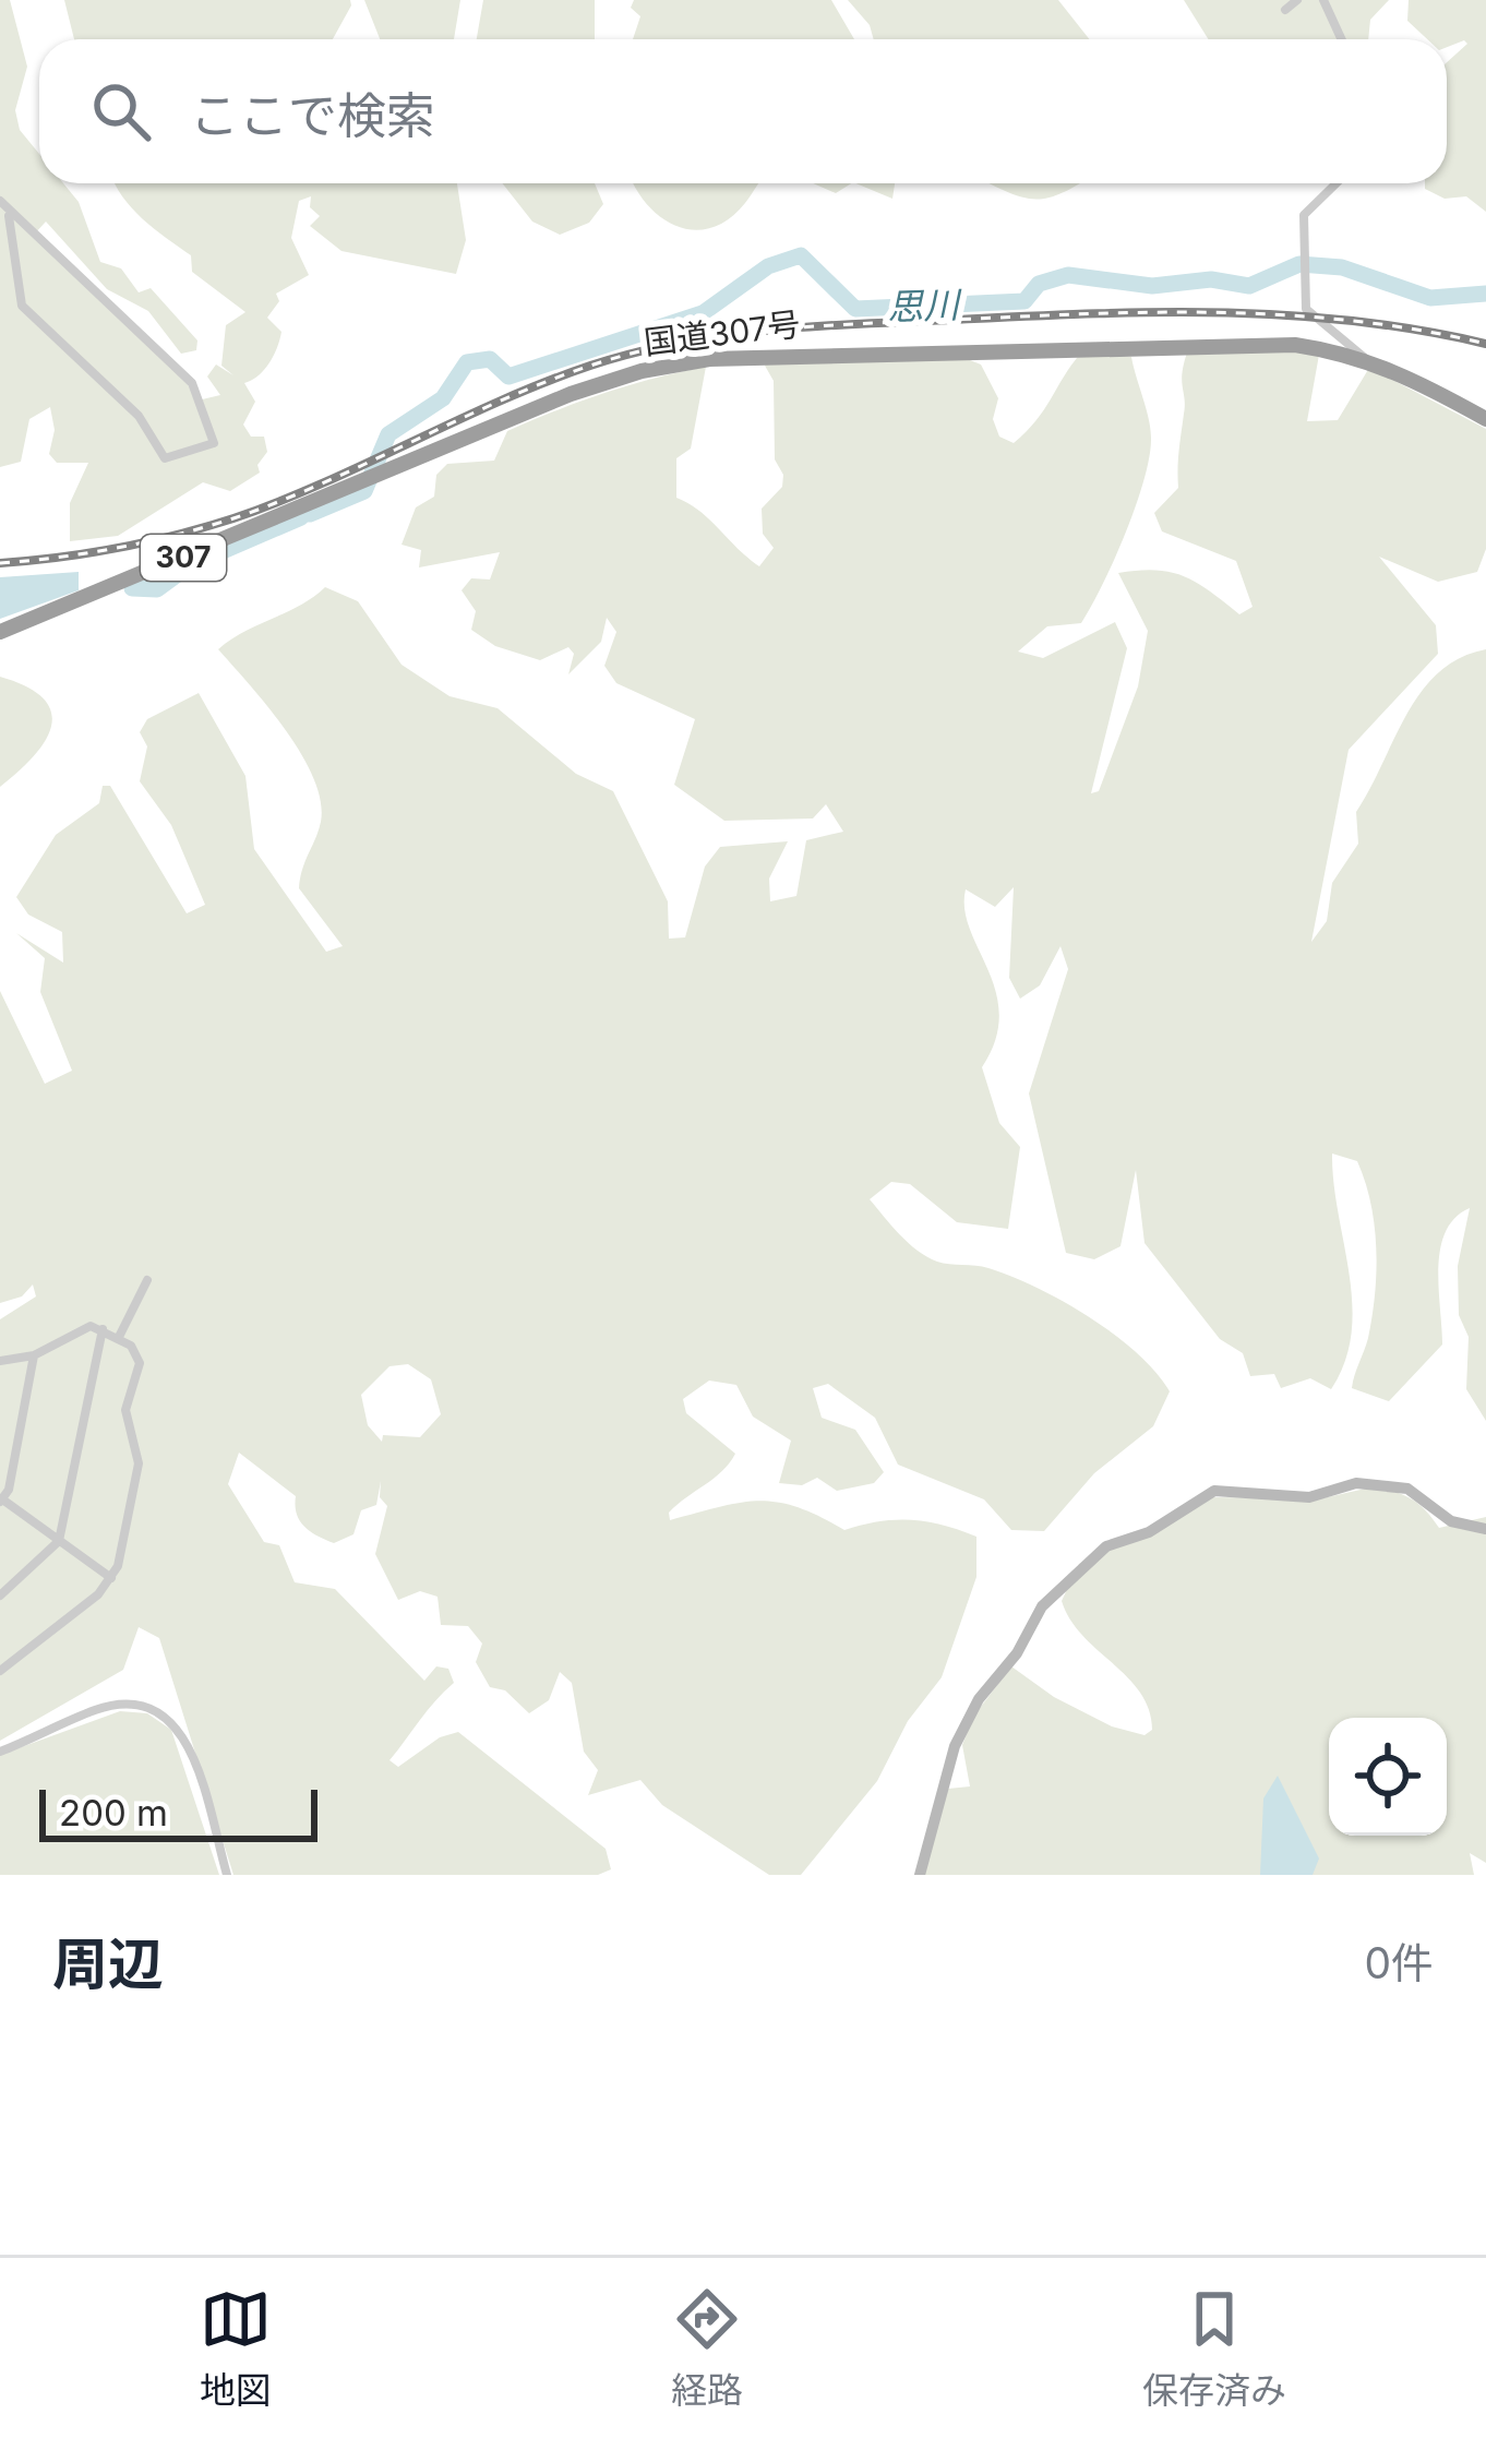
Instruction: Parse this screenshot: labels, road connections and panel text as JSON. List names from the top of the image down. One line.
{"streets":{"highway":["国道307号","307"]},"water":["思川"],"scale_bar":"200 m","page":{"search":"ここで検索","scale":"200 m","heading":["周辺","0件"],"nav":["地図","経路","保存済み"]}}
